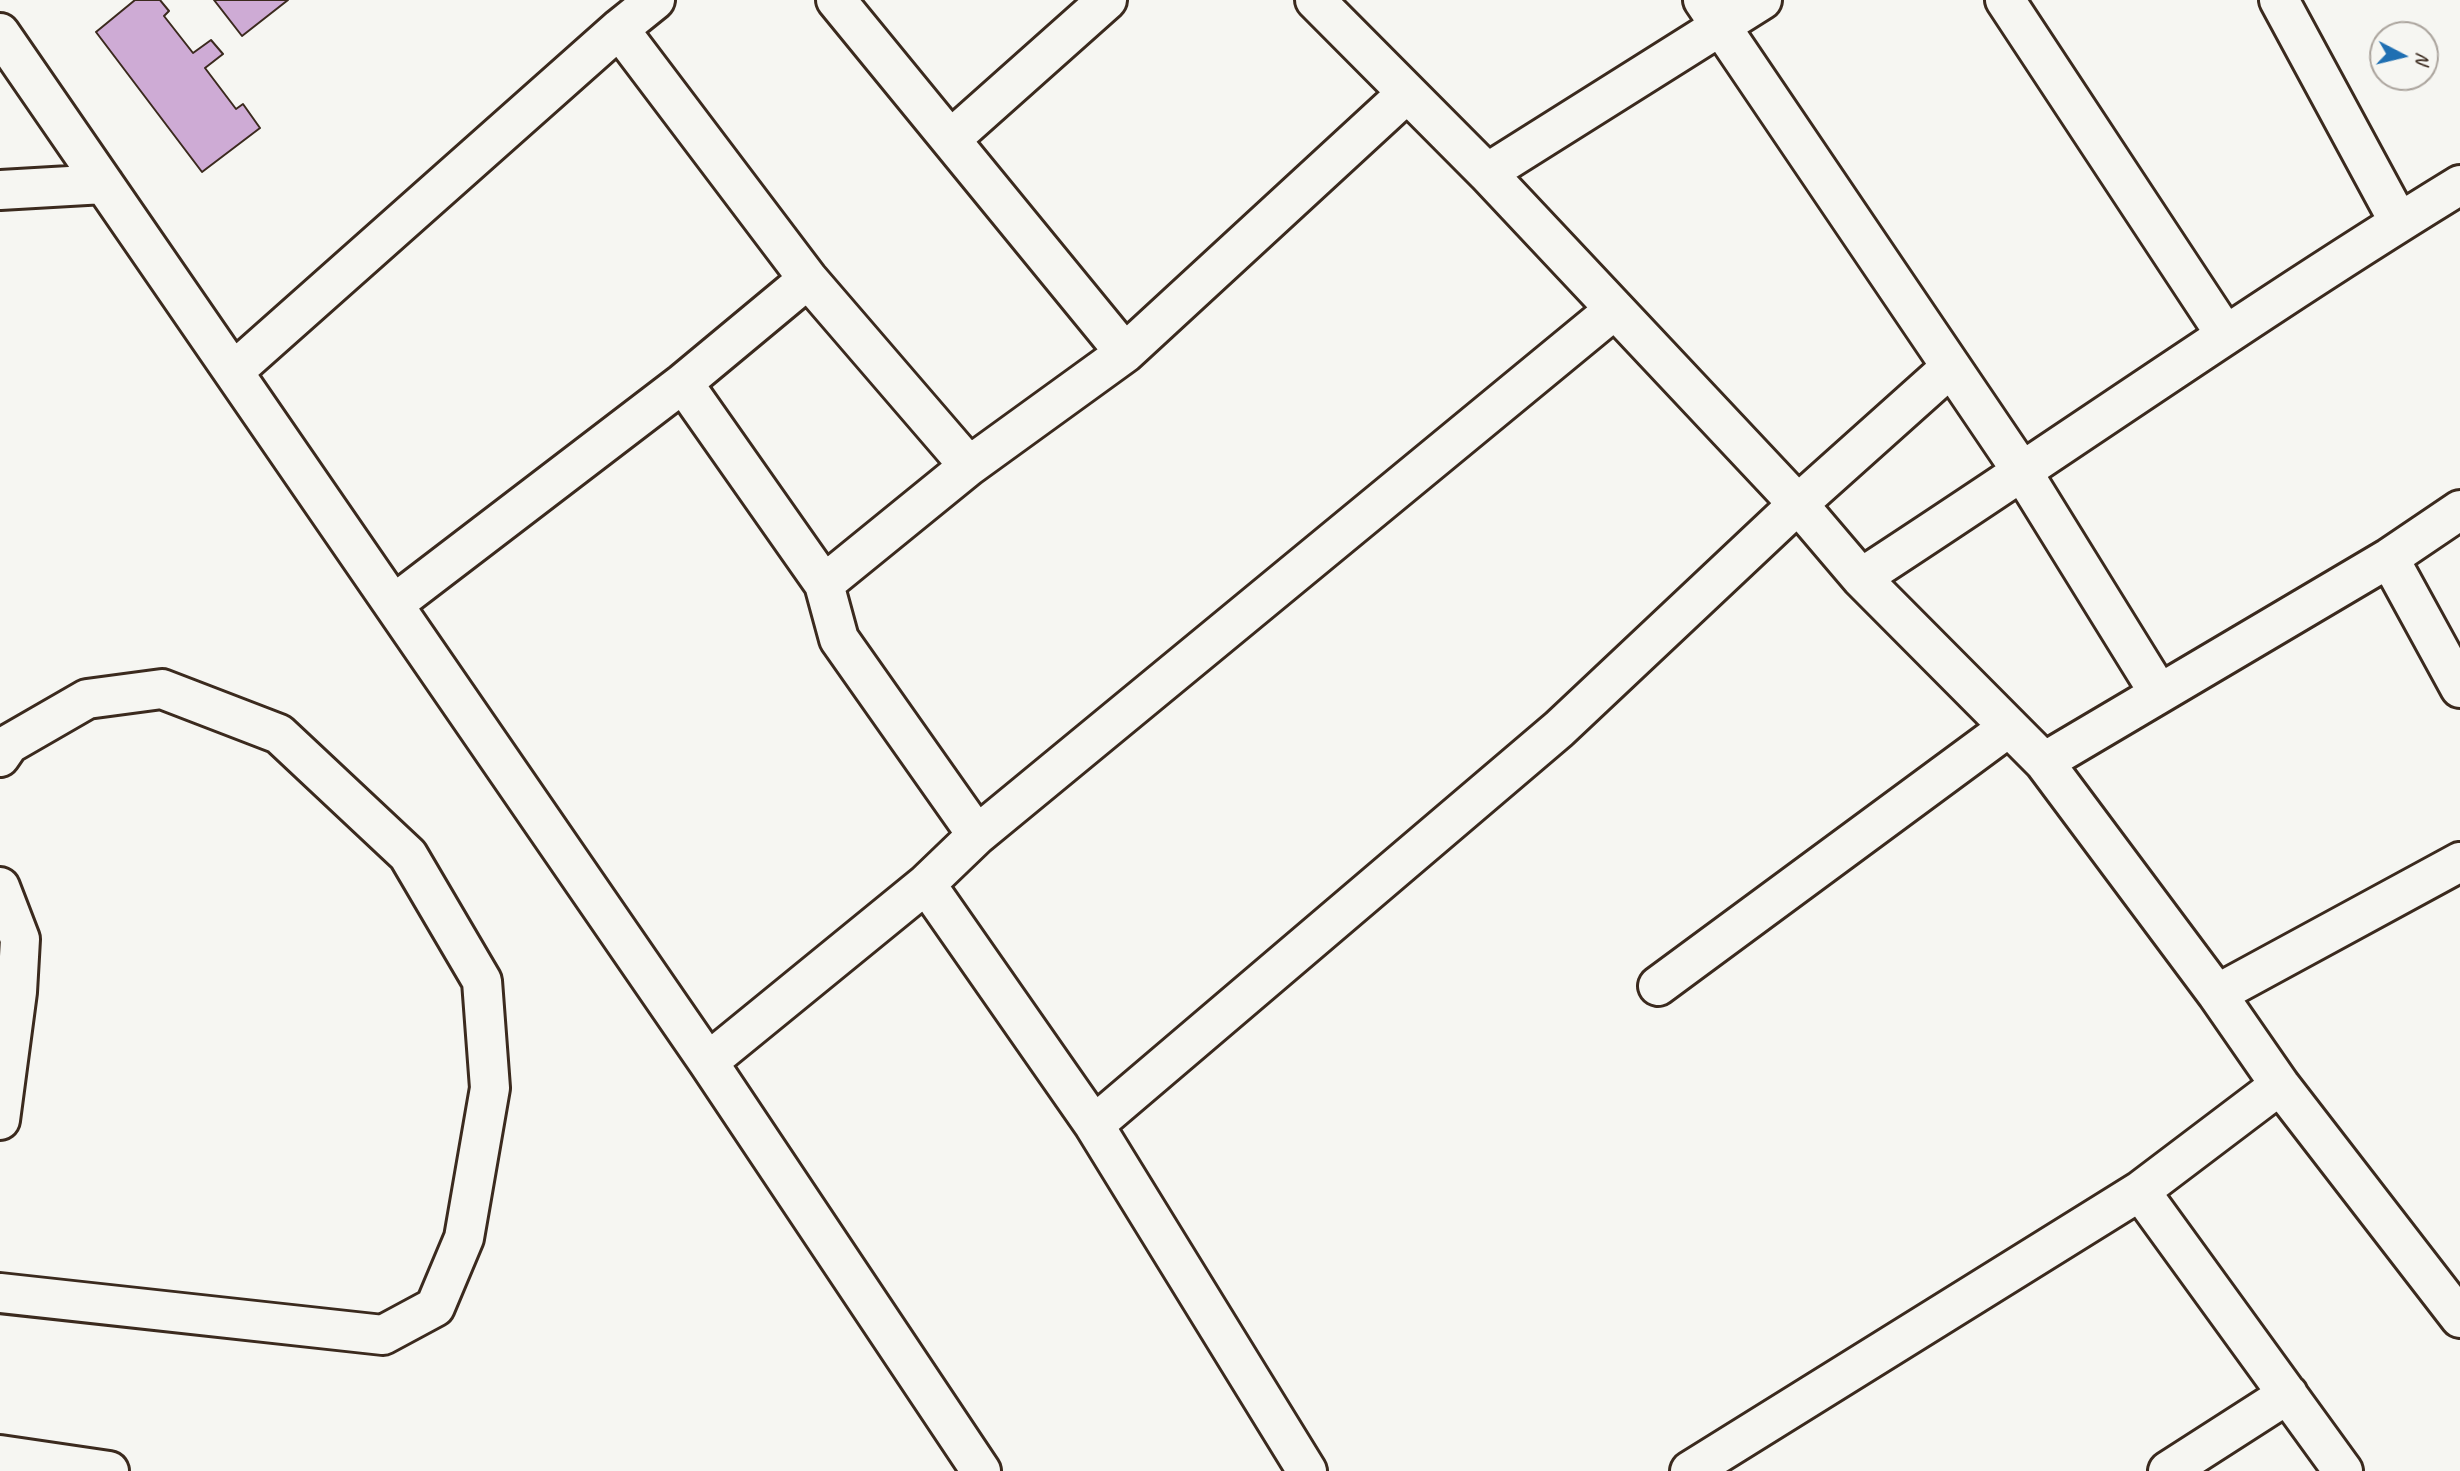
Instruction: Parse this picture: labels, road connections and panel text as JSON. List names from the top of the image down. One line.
{"north":"right"}
